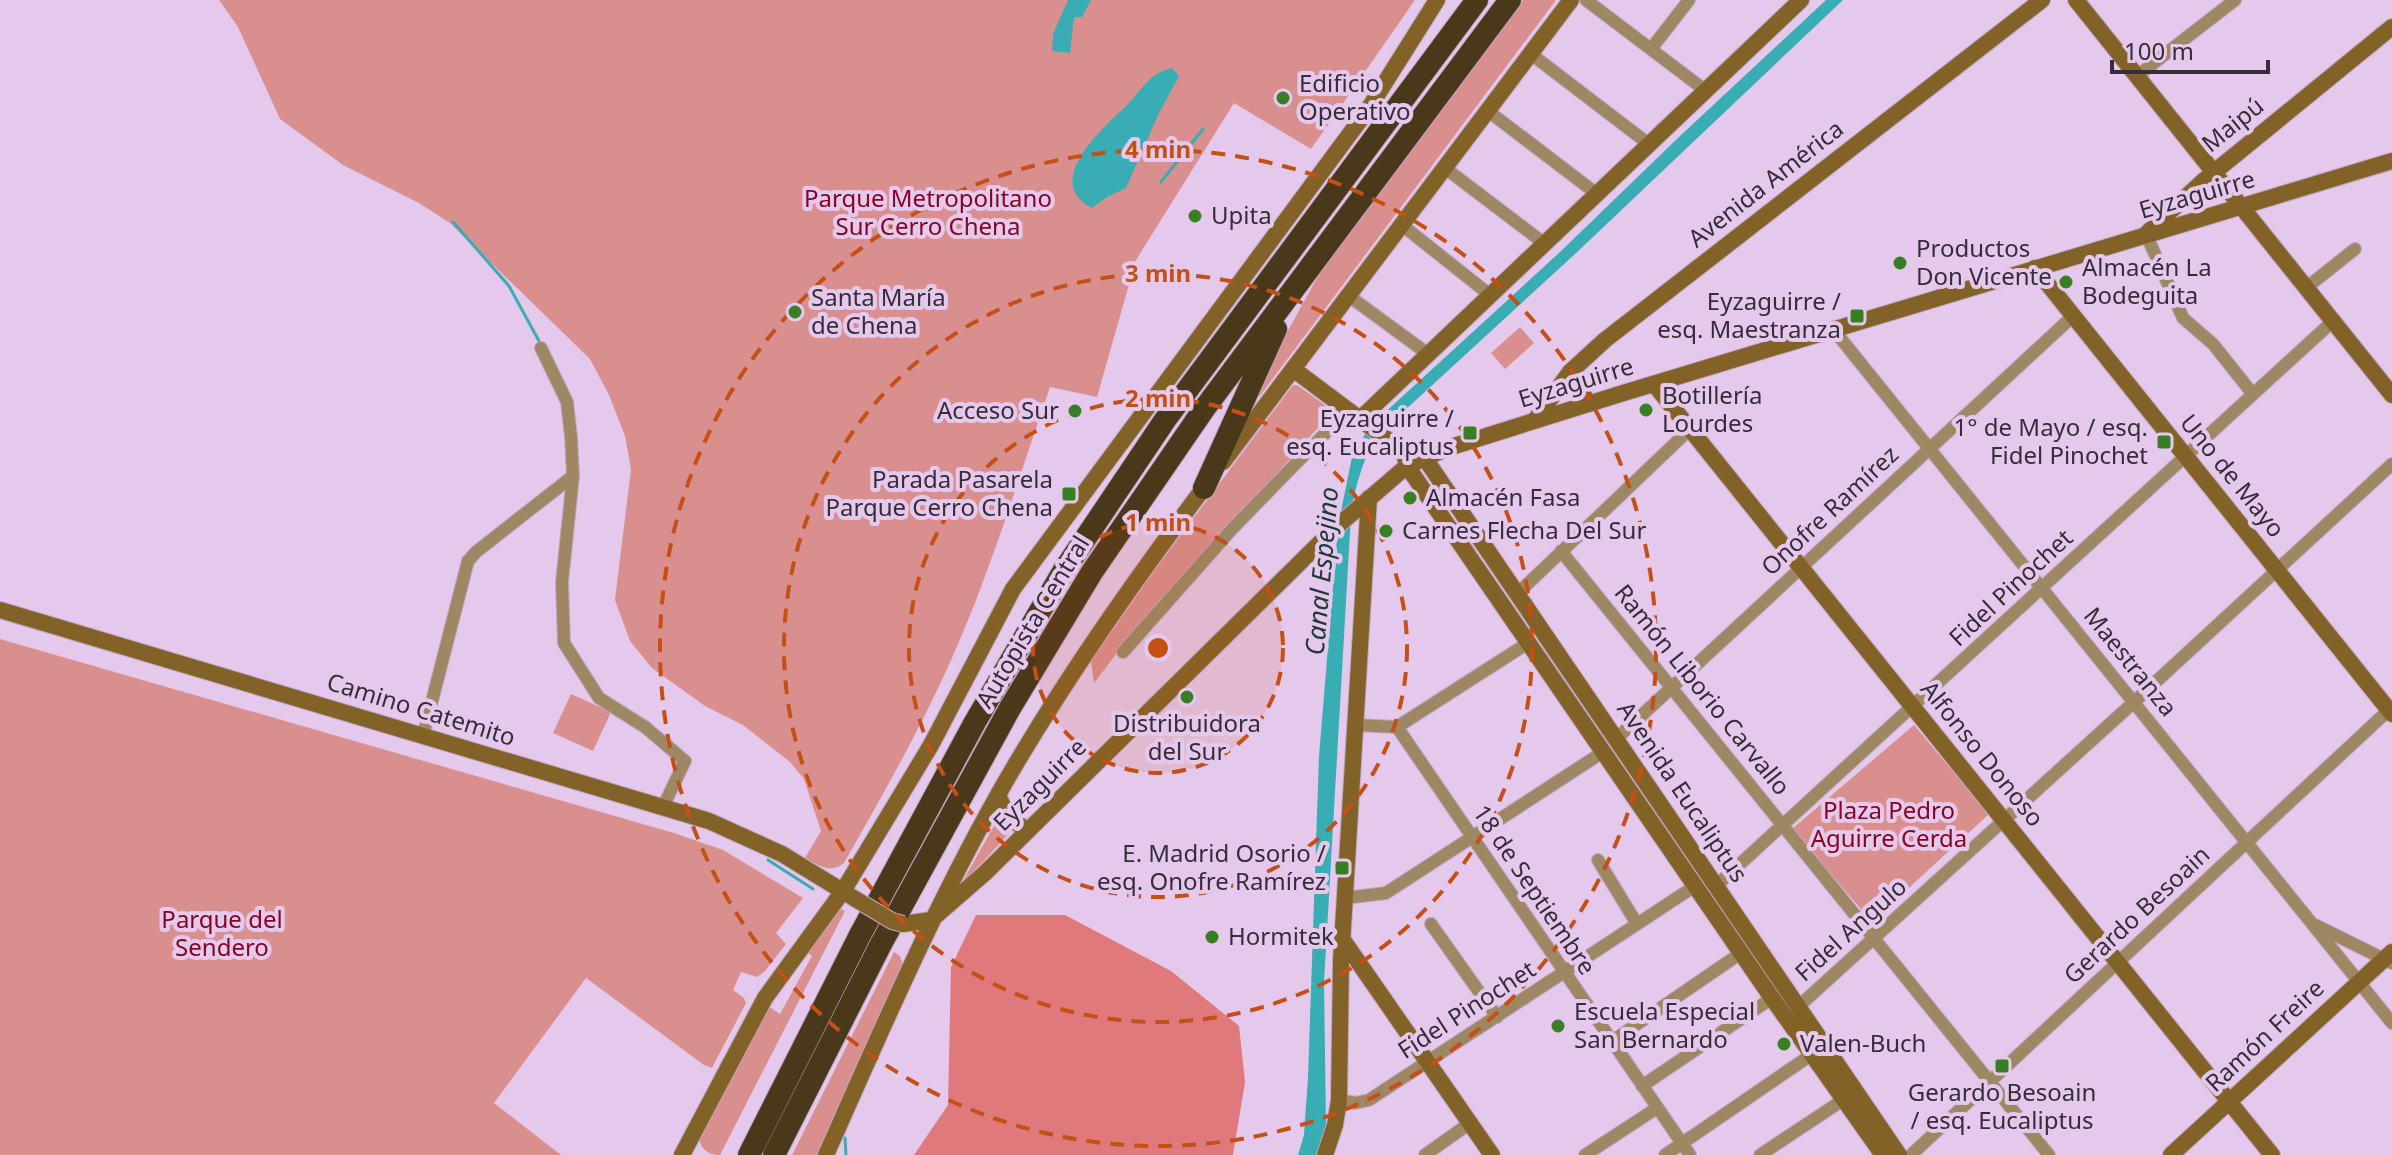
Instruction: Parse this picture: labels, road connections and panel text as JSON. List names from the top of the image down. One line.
{"streets":{"highway":["Autopista Central"],"main road":["Maipú","Avenida América","Eyzaguirre","Uno de Mayo","Camino Catemito","Alfonso Donoso","Avenida Eucaliptus","Ramón Freire"],"street":["Onofre Ramírez","Fidel Pinochet","Maestranza","Ramón Liborio Carvallo","18 de Septiembre","Gerardo Besoain","Fidel Angulo"]},"crossings":[["Maipú","Eyzaguirre"],["Avenida América","Eyzaguirre"],["Eyzaguirre","Uno de Mayo"],["Eyzaguirre","Maestranza"],["Eyzaguirre","Alfonso Donoso"],["Eyzaguirre","Avenida Eucaliptus"],["Uno de Mayo","Onofre Ramírez"],["Uno de Mayo","Fidel Pinochet"],["Uno de Mayo","Gerardo Besoain"],["Uno de Mayo","Fidel Angulo"],["Onofre Ramírez","Maestranza"],["Onofre Ramírez","Ramón Liborio Carvallo"],["Onofre Ramírez","Alfonso Donoso"],["Onofre Ramírez","Avenida Eucaliptus"],["Fidel Pinochet","Maestranza"],["Fidel Pinochet","Ramón Liborio Carvallo"],["Fidel Pinochet","Alfonso Donoso"],["Fidel Pinochet","Avenida Eucaliptus"],["Fidel Pinochet","18 de Septiembre"],["Maestranza","Gerardo Besoain"],["Maestranza","Fidel Angulo"],["Maestranza","Ramón Freire"],["Ramón Liborio Carvallo","Gerardo Besoain"],["Ramón Liborio Carvallo","Fidel Angulo"],["Alfonso Donoso","Gerardo Besoain"],["Alfonso Donoso","Fidel Angulo"],["Alfonso Donoso","Ramón Freire"],["Avenida Eucaliptus","Fidel Angulo"]],"water":["Canal Espejino"],"parks":["Parque Metropolitano Sur Cerro Chena","Plaza Pedro Aguirre Cerda","Parque del Sendero"],"places":{"other":["Edificio Operativo","Upita","Productos Don Vicente","Almacén La Bodeguita","Santa María de Chena","Botillería Lourdes","Acceso Sur","Almacén Fasa","Carnes Flecha Del Sur","Distribuidora del Sur","Hormitek","Escuela Especial San Bernardo","Valen-Buch"],"transit":["Eyzaguirre / esq. Maestranza","Eyzaguirre / esq. Eucaliptus","1° de Mayo / esq. Fidel Pinochet","Parada Pasarela Parque Cerro Chena","E. Madrid Osorio / esq. Onofre Ramírez","Gerardo Besoain / esq. Eucaliptus"]},"scale_bar":"100 m","rings":["4 min","3 min","2 min","1 min"]}
